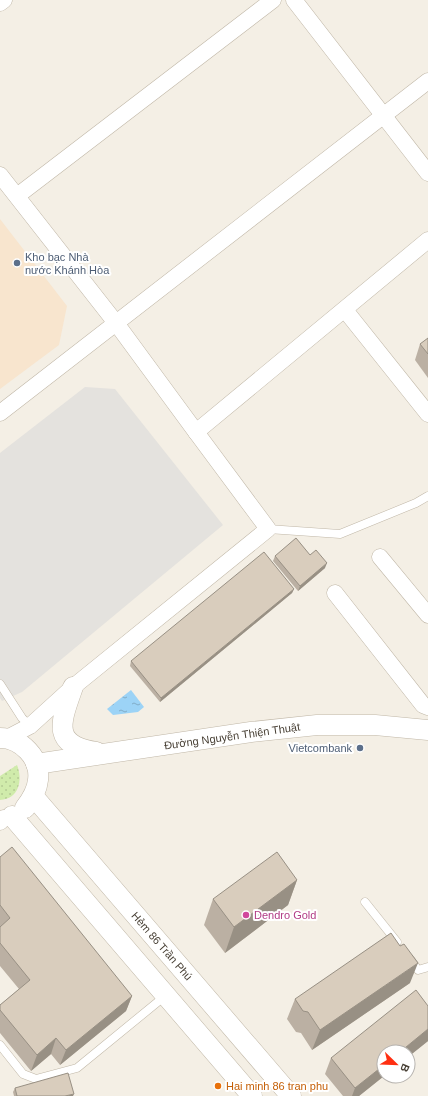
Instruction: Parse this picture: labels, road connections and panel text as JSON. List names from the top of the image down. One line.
{"streets":{"street":["Đường Nguyễn Thiện Thuật","Hẻm 86 Trần Phú"]},"places":["Kho bạc Nhà nước Khánh Hòa","Vietcombank","Dendro Gold","Hai minh 86 tran phu"],"north":"bottom right"}
